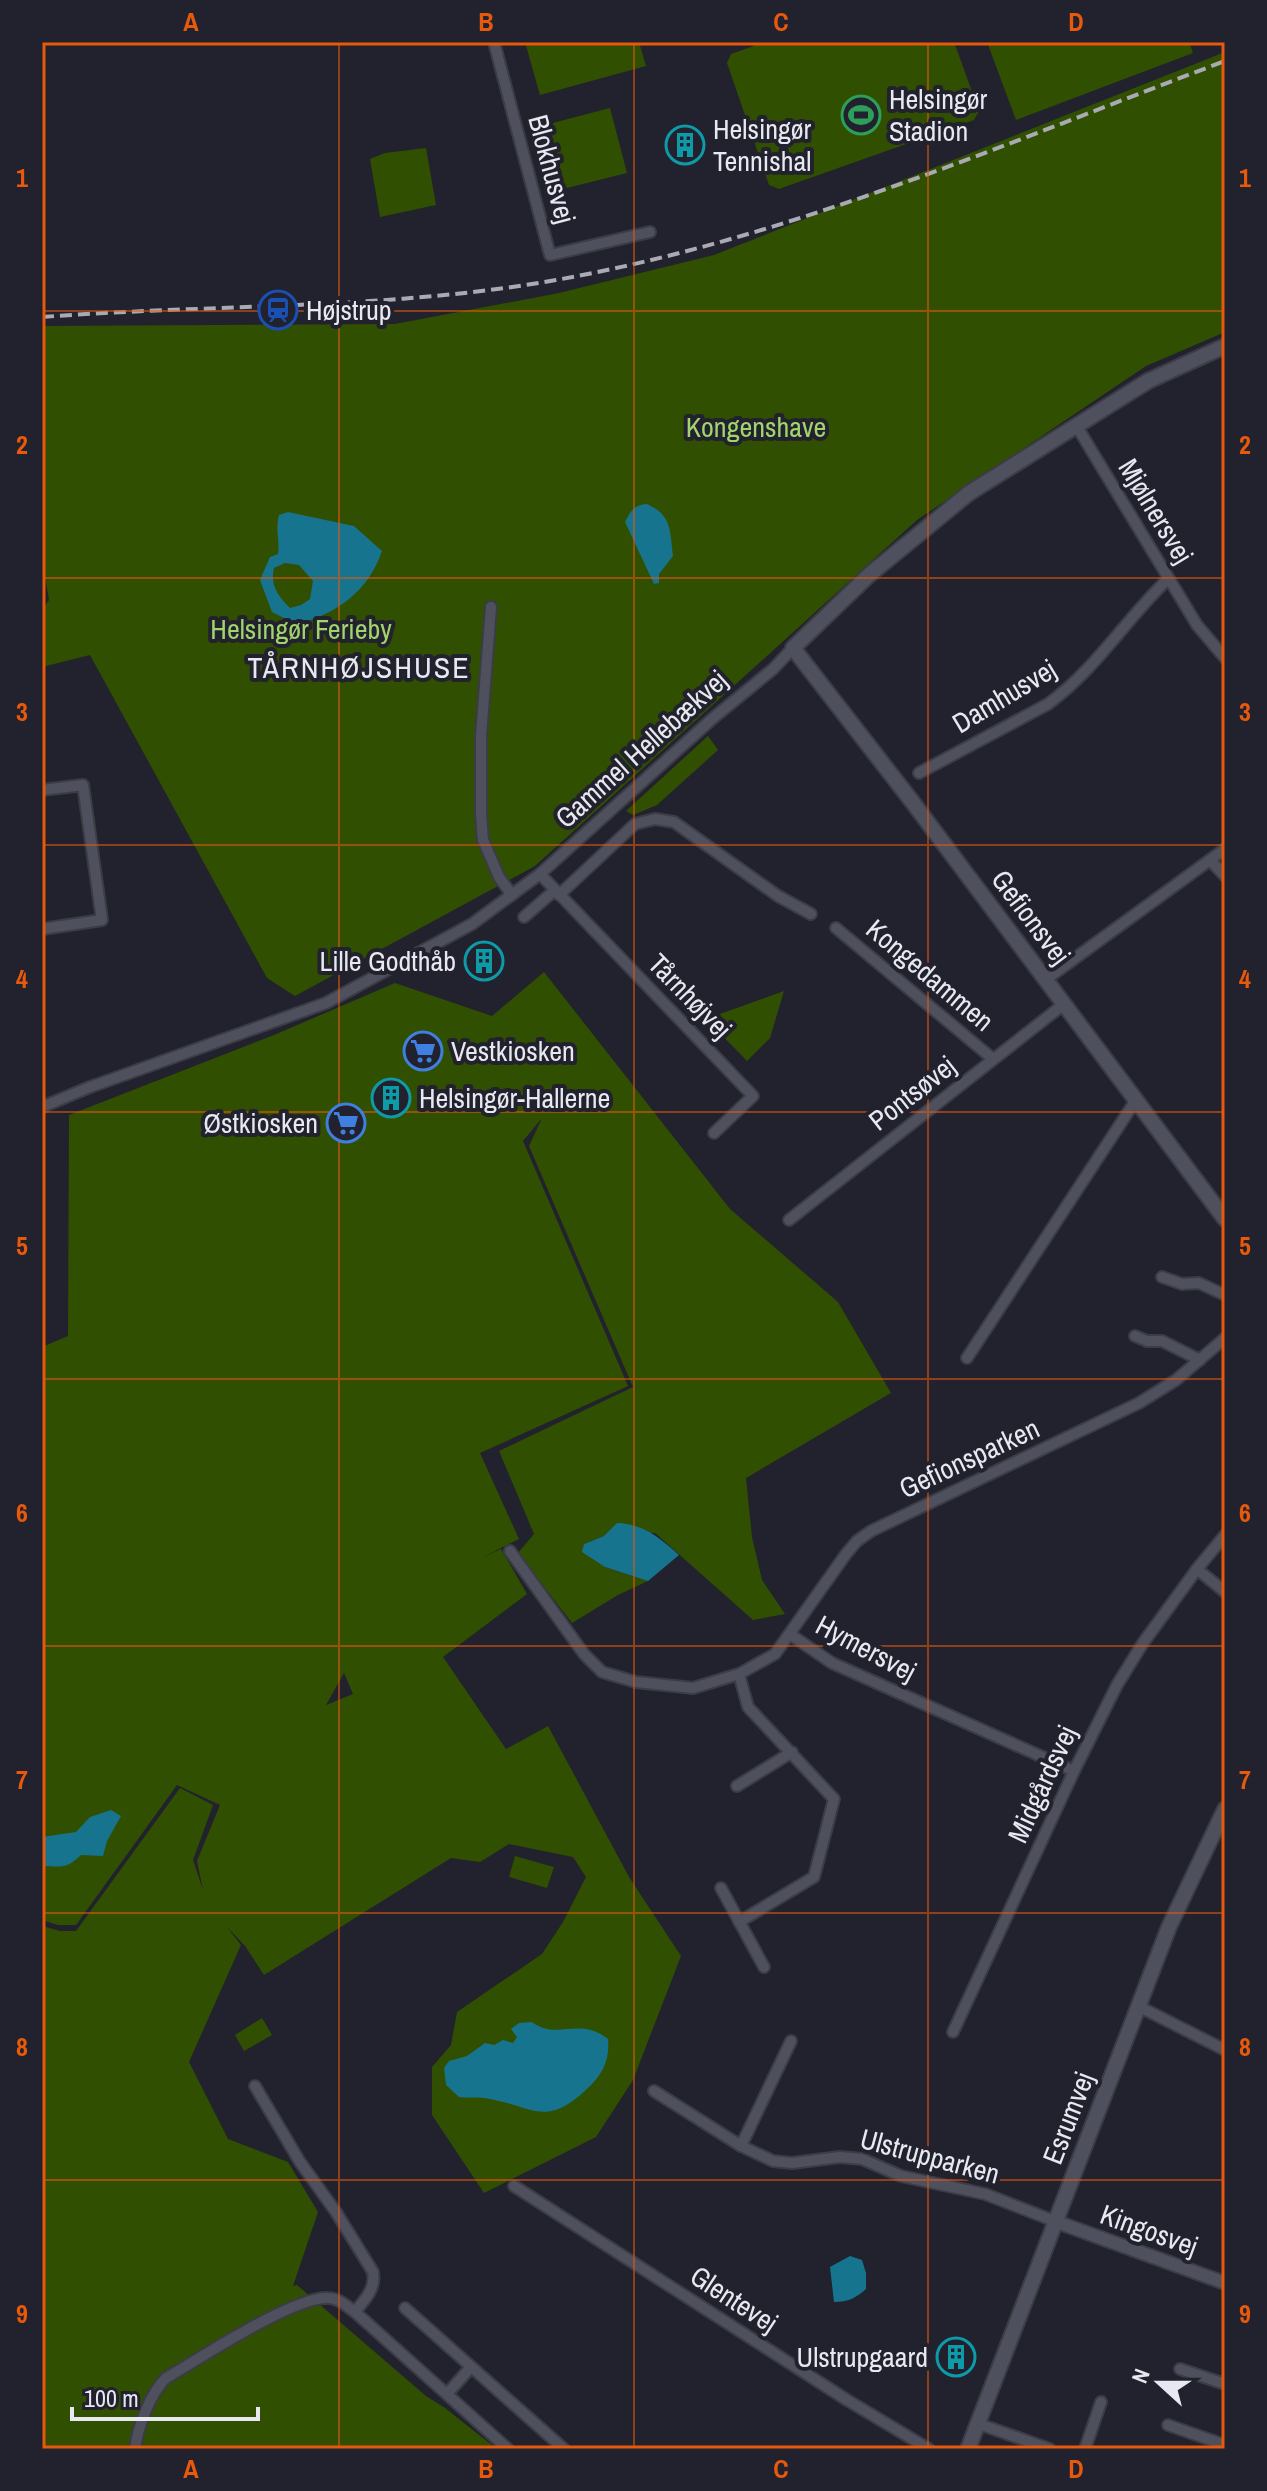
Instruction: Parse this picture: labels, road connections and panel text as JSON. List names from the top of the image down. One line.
{"streets":{"main road":["Gammel Hellebækvej","Gefionsvej","Esrumvej"],"street":["Blokhusvej","Mjølnersvej","Damhusvej","Kongedammen","Tårnhøjvej","Pontsøvej","Gefionsparken","Hymersvej","Midgårdsvej","Ulstrupparken","Kingosvej","Glentevej"]},"crossings":[["Mjølnersvej","Damhusvej"],["Mjølnersvej","Gammel Hellebækvej"],["Gammel Hellebækvej","Gefionsvej"],["Gammel Hellebækvej","Tårnhøjvej"],["Gefionsvej","Pontsøvej"],["Kongedammen","Pontsøvej"],["Gefionsparken","Hymersvej"],["Hymersvej","Midgårdsvej"],["Esrumvej","Ulstrupparken"],["Esrumvej","Kingosvej"],["Ulstrupparken","Kingosvej"]],"districts":["TÅRNHØJSHUSE"],"parks":["Kongenshave","Helsingør Ferieby"],"places":{"sports":["Helsingør Stadion"],"building":["Helsingør Tennishal","Lille Godthåb","Helsingør-Hallerne","Ulstrupgaard"],"station":["Højstrup"],"supermarket":["Vestkiosken","Østkiosken"]},"scale_bar":"100 m","north":"left","grid":{"columns":["A","B","C","D"],"rows":["1","2","3","4","5","6","7","8","9"]}}
